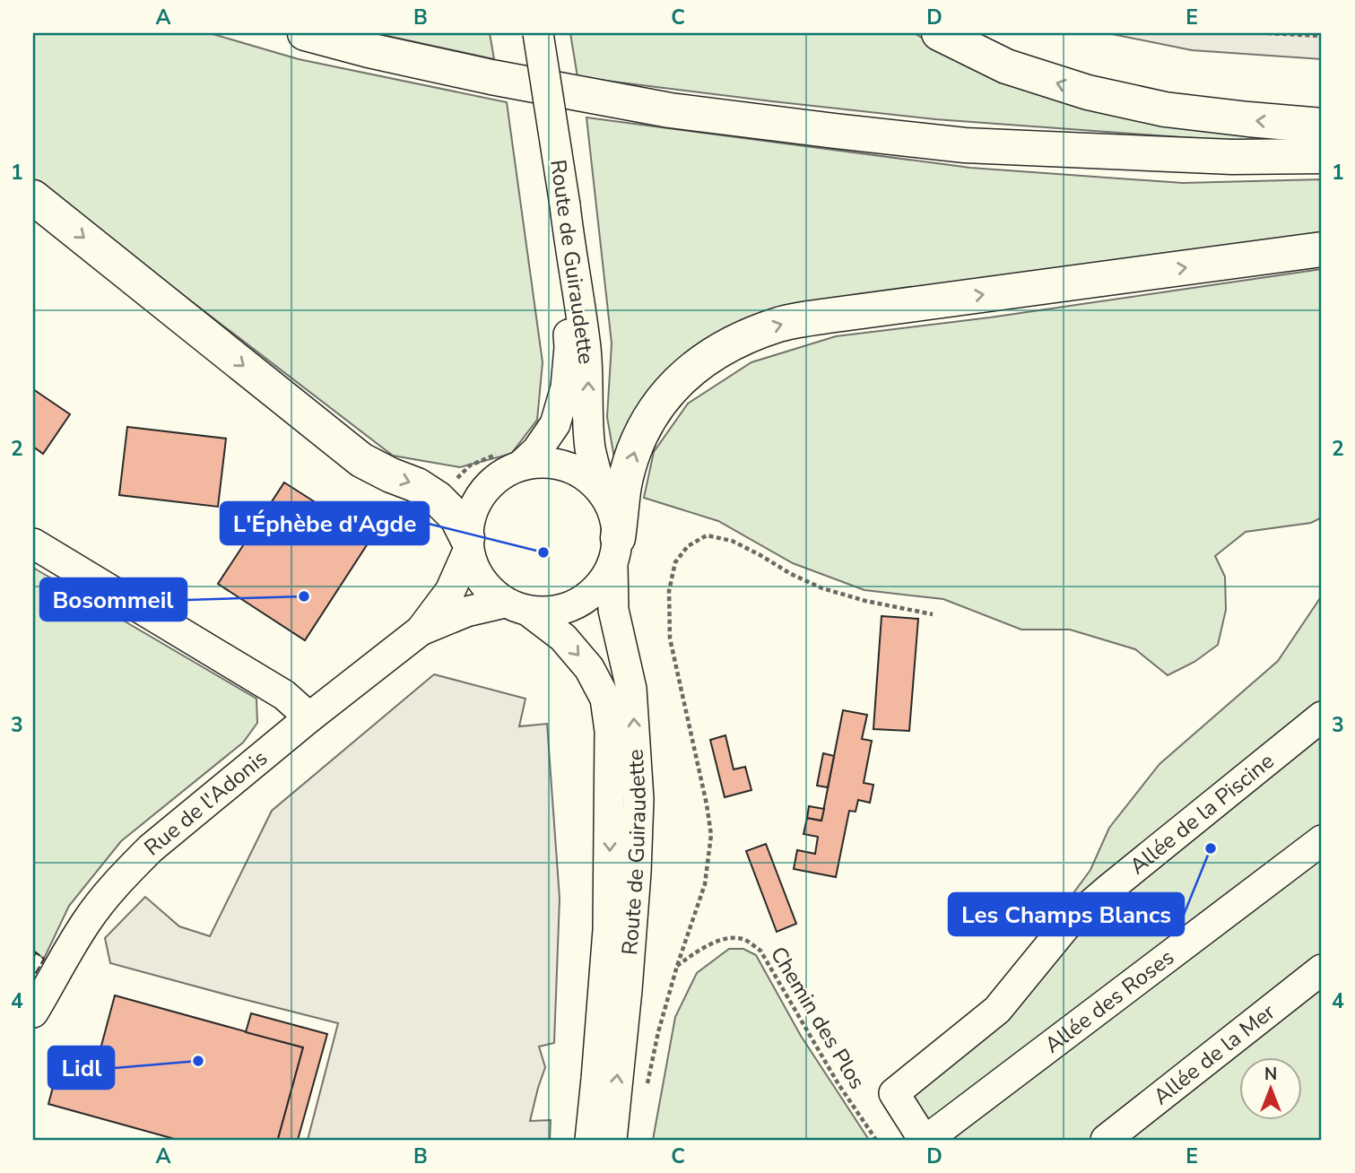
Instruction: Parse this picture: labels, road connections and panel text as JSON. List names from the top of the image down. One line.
{"streets":{"street":["Route de Guiraudette","Rue de l'Adonis","Allée de la Piscine","Allée des Roses","Allée de la Mer"],"path":["Chemin des Plos"]},"crossings":[["Route de Guiraudette","Rue de l'Adonis"],["Allée de la Piscine","Allée des Roses"]],"places":["L'Éphèbe d'Agde","Bosommeil","Les Champs Blancs","Lidl"],"north":"top","grid":{"columns":["A","B","C","D","E"],"rows":["1","2","3","4"]}}
